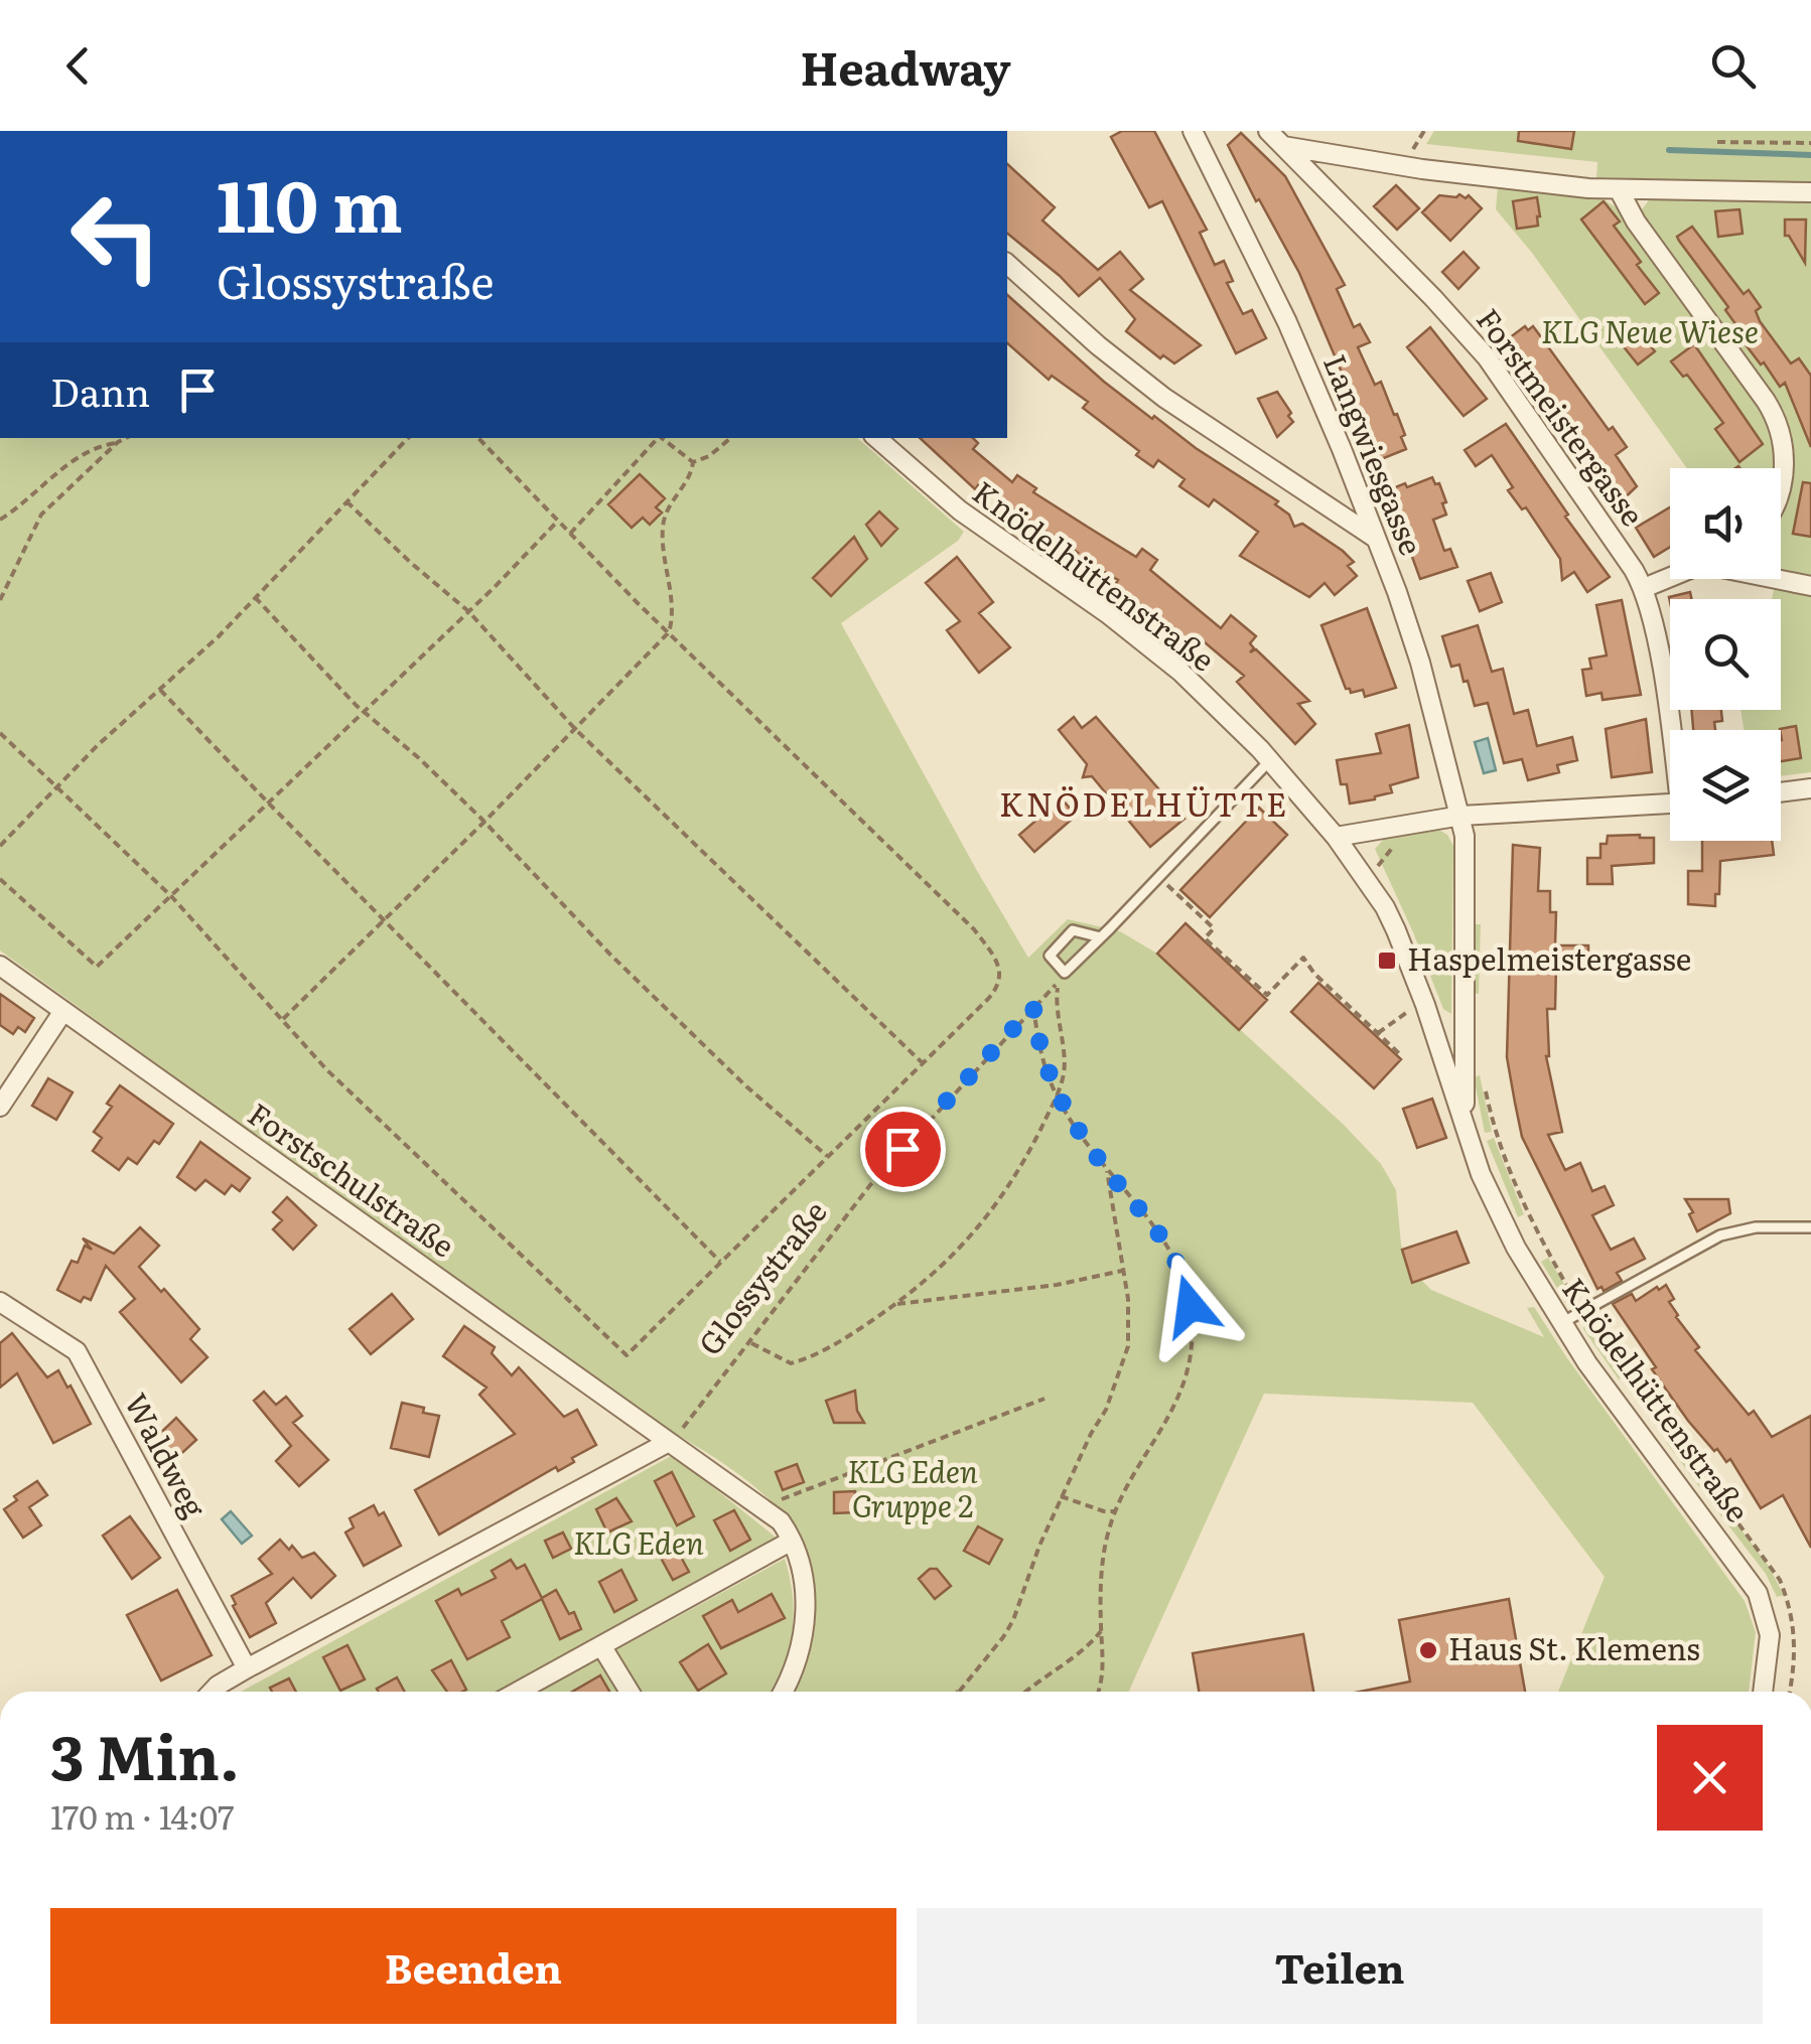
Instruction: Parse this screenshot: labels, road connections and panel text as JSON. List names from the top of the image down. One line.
{"streets":{"street":["Forstmeistergasse","Langwiesgasse","Knödelhüttenstraße","Forstschulstraße","Waldweg"],"path":["Glossystraße"]},"crossings":[["Langwiesgasse","Knödelhüttenstraße"],["Forstschulstraße","Glossystraße"]],"districts":["KNÖDELHÜTTE"],"parks":["KLG Neue Wiese","KLG Eden Gruppe 2","KLG Eden"],"places":{"transit":["Haspelmeistergasse"],"other":["Haus St. Klemens"]},"page":{"header":"Headway","turn":["110 m","Glossystraße"],"then":"Dann","heading":["3 Min.","170 m · 14:07"],"buttons":["Beenden","Teilen"]}}
